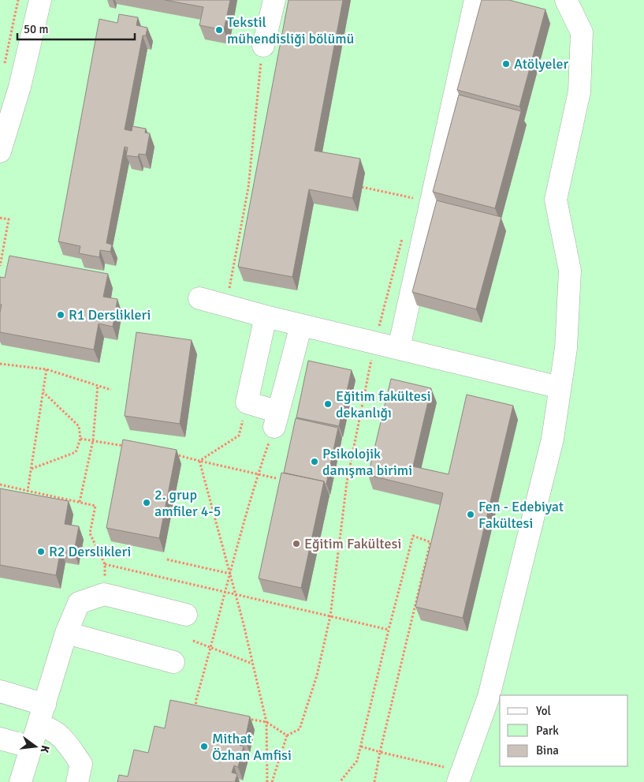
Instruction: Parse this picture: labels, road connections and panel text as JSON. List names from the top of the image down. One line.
{"places":["Tekstil mühendisliği bölümü","Atölyeler","R1 Derslikleri","Eğitim fakültesi dekanlığı","Psikolojik danışma birimi","2. grup amfiler 4-5","Fen - Edebiyat Fakültesi","Eğitim Fakültesi","R2 Derslikleri","Mithat Özhan Amfisi"],"legend":["Yol","Park","Bina"],"scale_bar":"50 m","north":"right"}
